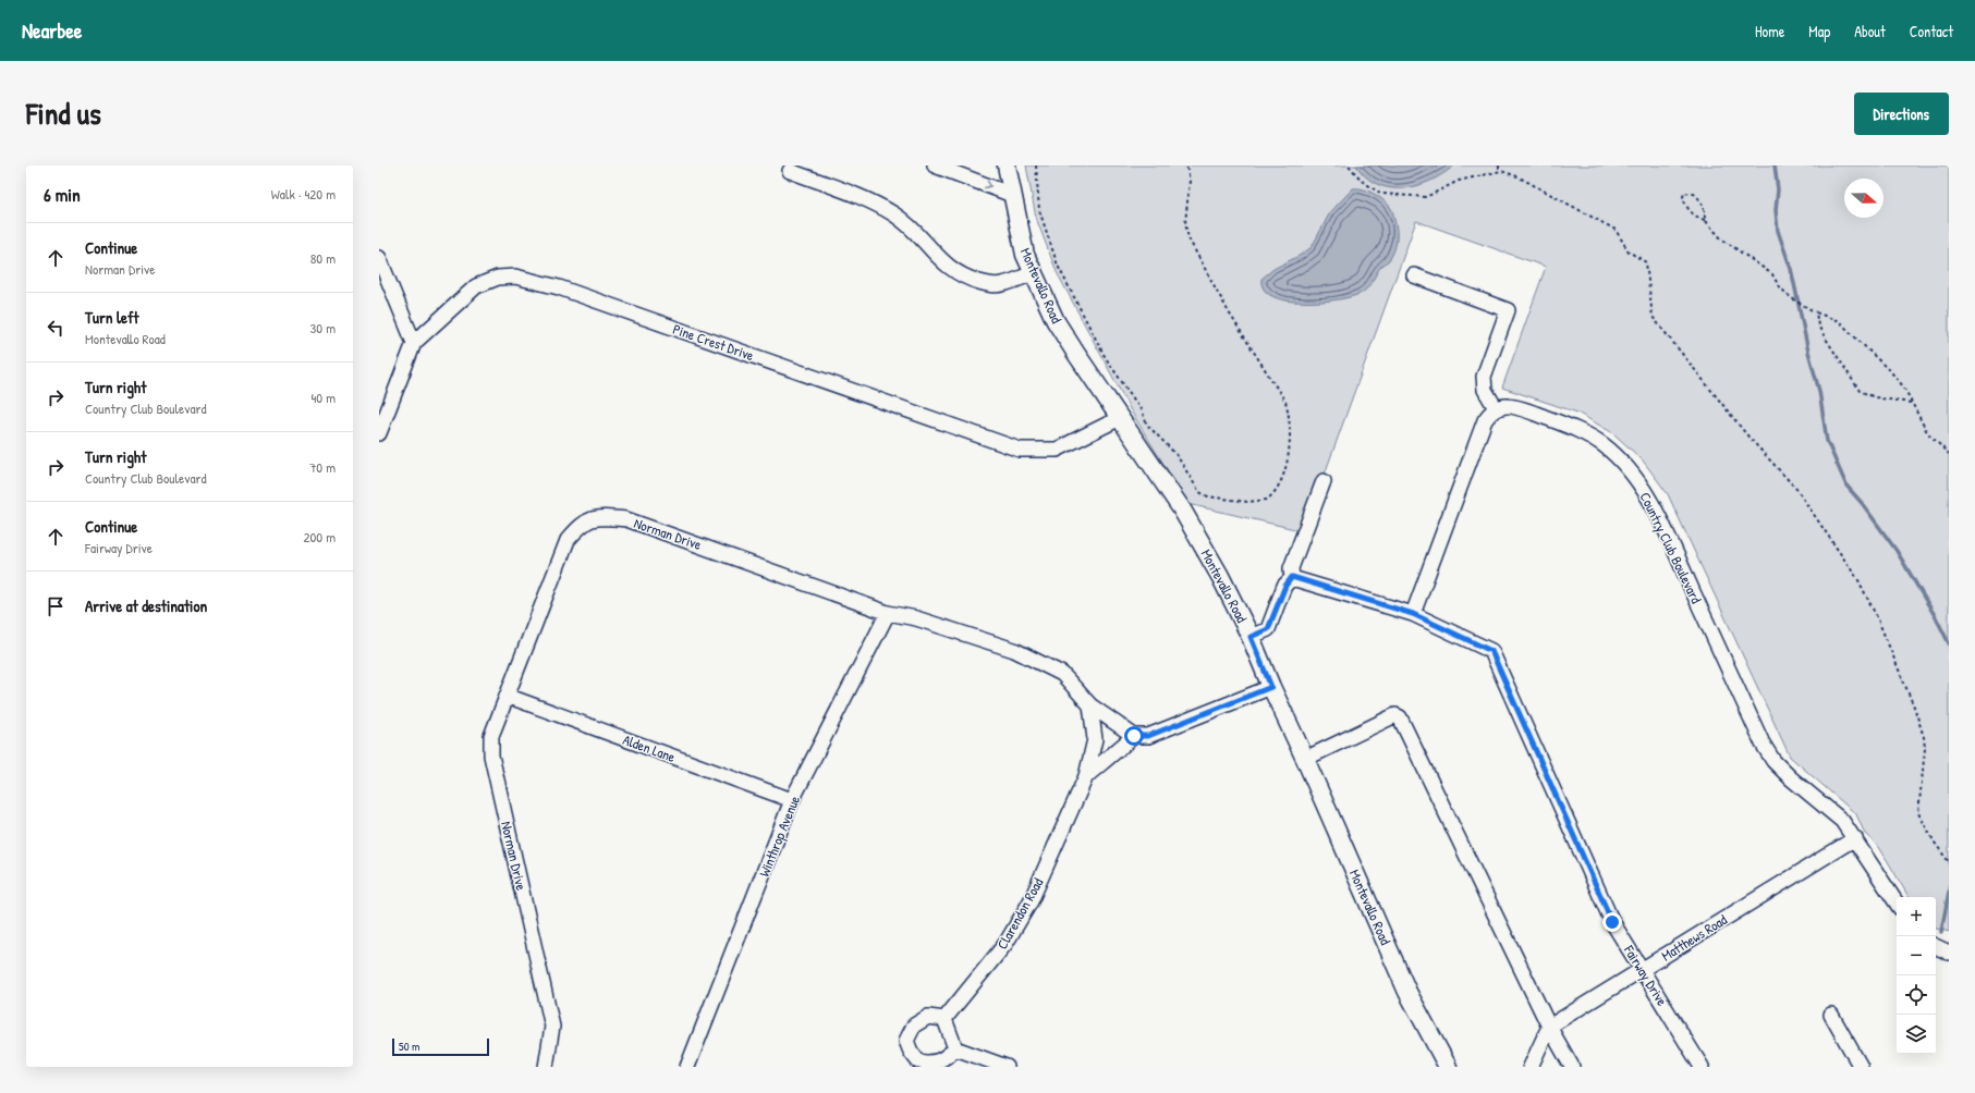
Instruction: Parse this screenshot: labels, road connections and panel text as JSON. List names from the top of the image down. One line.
{"streets":{"main road":["Montevallo Road"],"street":["Pine Crest Drive","Norman Drive","Country Club Boulevard","Alden Lane","Winthrop Avenue","Clarendon Road","Matthews Road","Fairway Drive"]},"crossings":[["Montevallo Road","Pine Crest Drive"],["Norman Drive","Alden Lane"],["Norman Drive","Winthrop Avenue"],["Norman Drive","Clarendon Road"],["Country Club Boulevard","Matthews Road"],["Alden Lane","Winthrop Avenue"],["Matthews Road","Fairway Drive"]],"scale_bar":"50 m","north":"right","page":{"header":"Nearbee","nav":["Home","Map","About","Contact"],"title":"Find us","buttons":"Directions","heading":["6 min","Walk · 420 m"],"list":[["Continue","Norman Drive","80 m"],["Turn left","Montevallo Road","30 m"],["Turn right","Country Club Boulevard","40 m"],["Turn right","Country Club Boulevard","70 m"],["Continue","Fairway Drive","200 m"],"Arrive at destination"],"map_buttons":["+","−"],"scale":"50 m"}}
